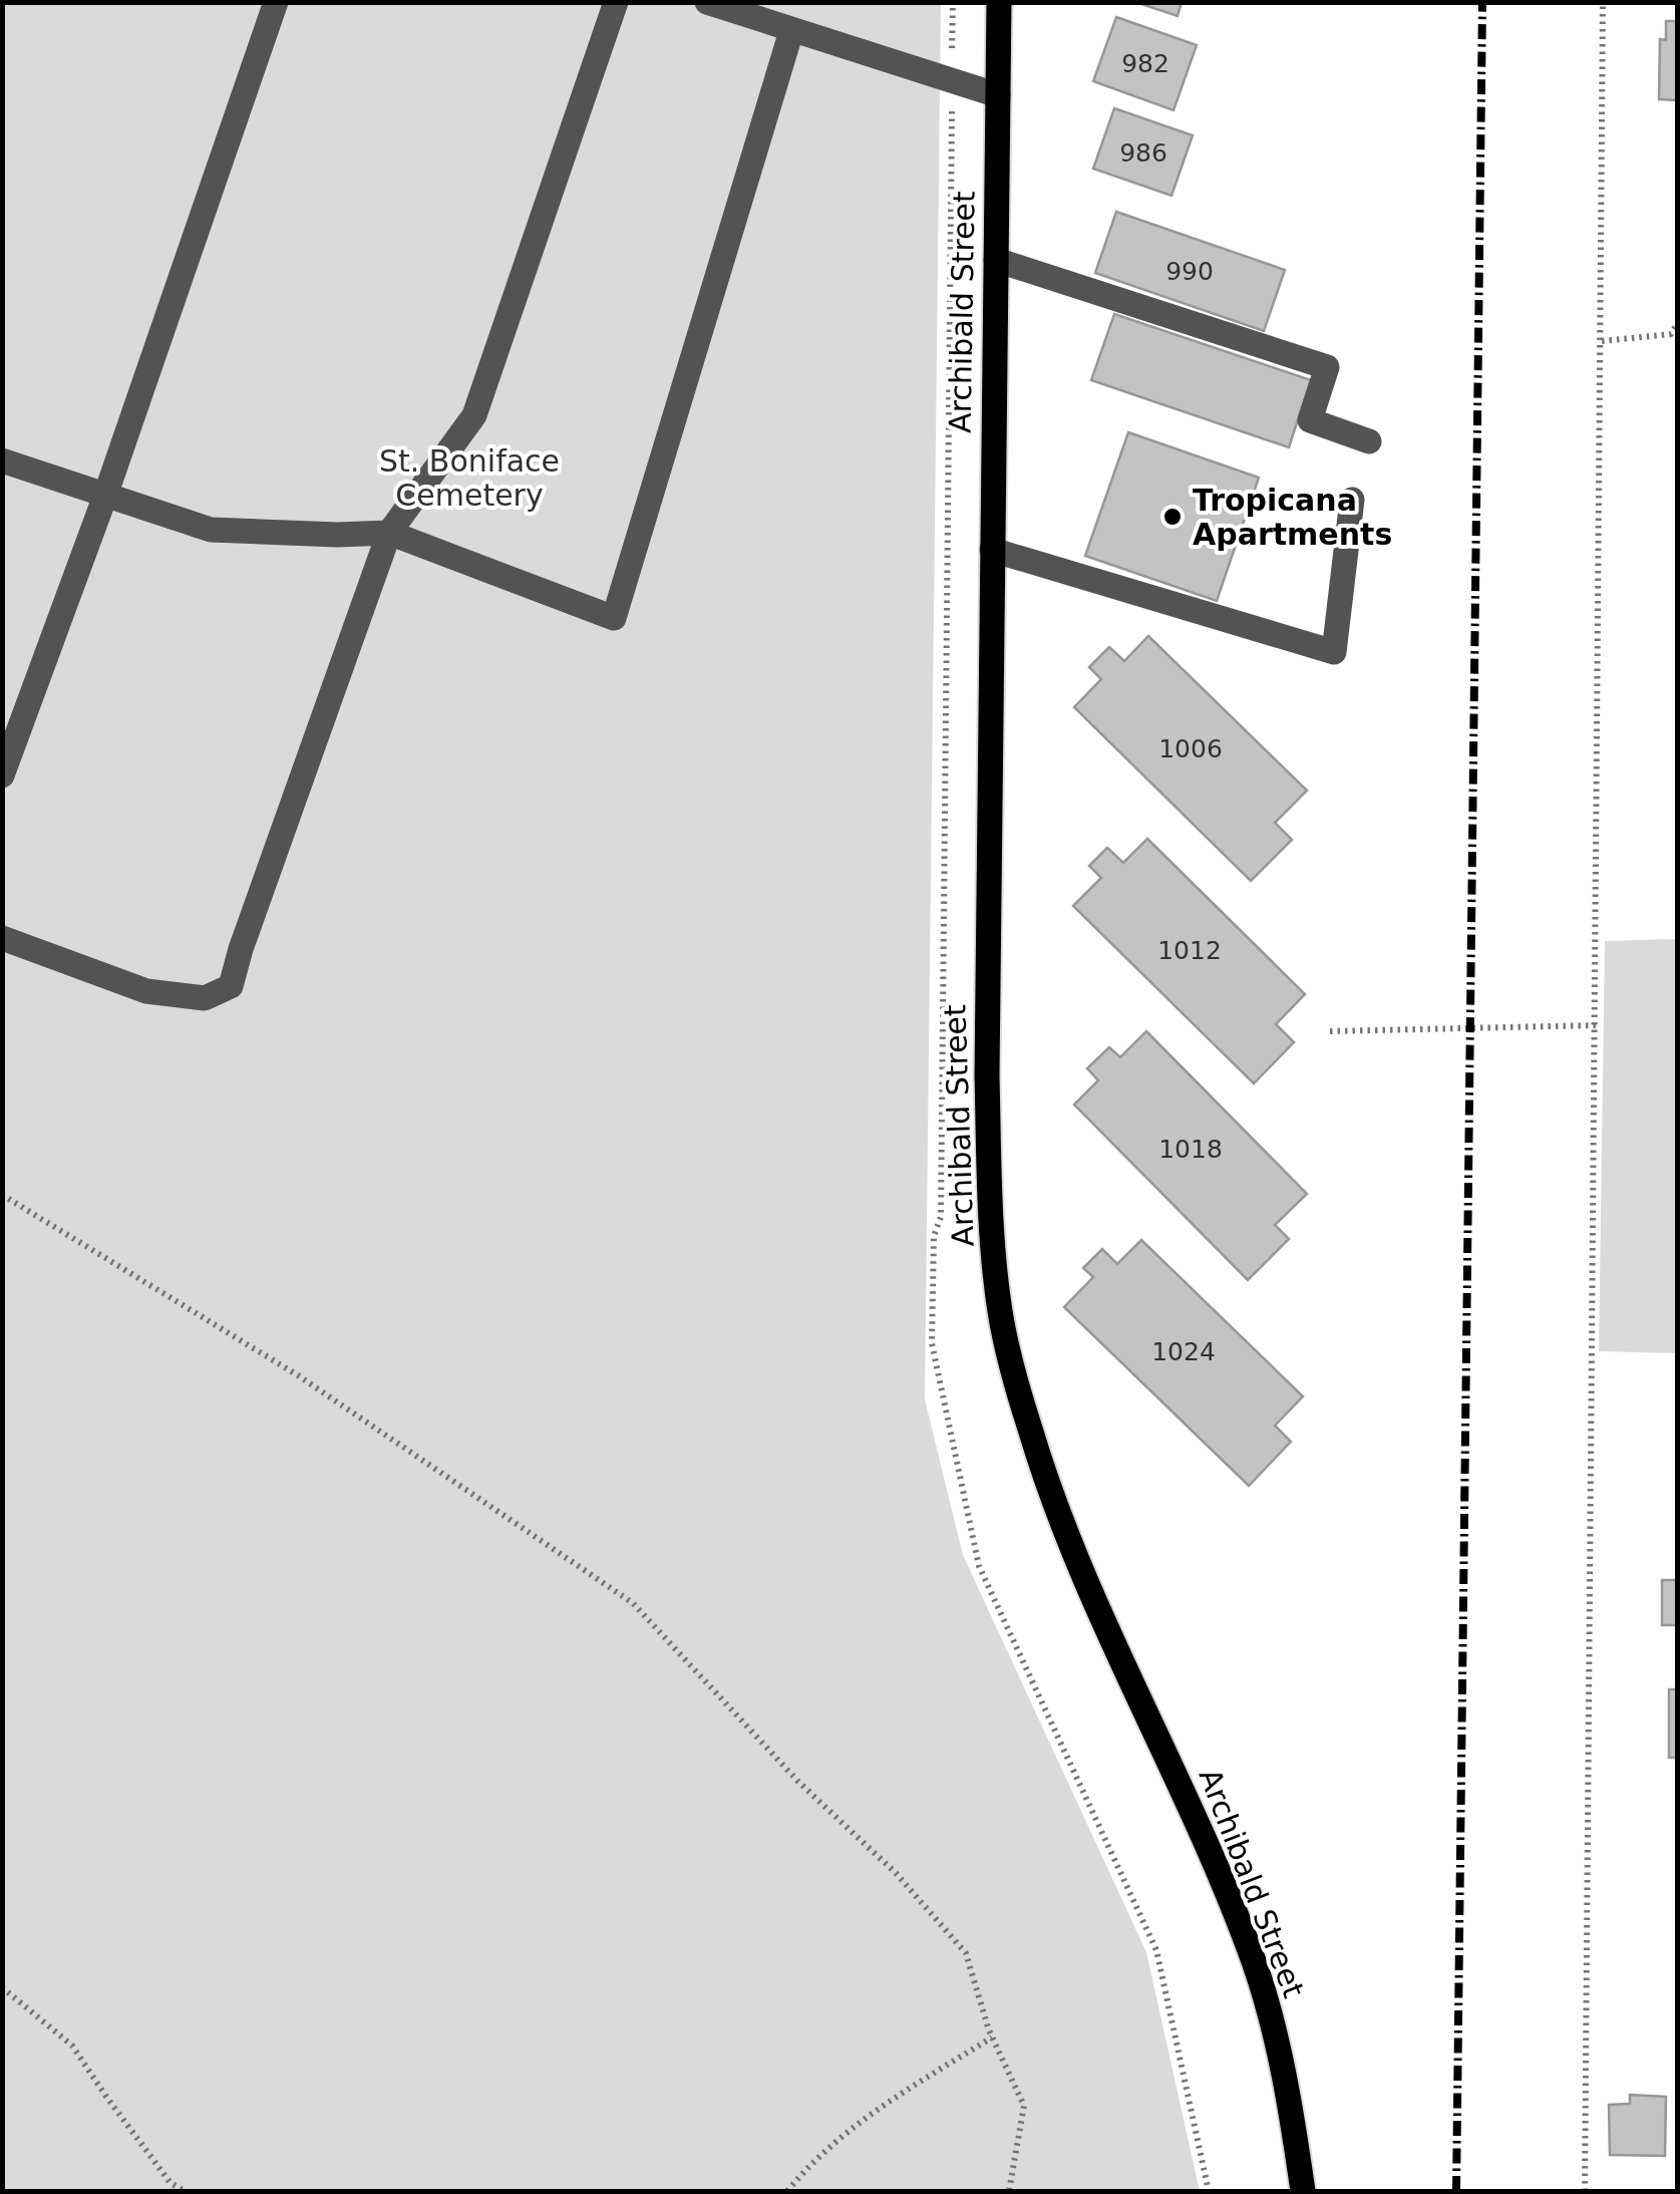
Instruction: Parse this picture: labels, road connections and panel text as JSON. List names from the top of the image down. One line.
{"streets":{"main road":["Archibald Street"]},"parks":["St. Boniface Cemetery"],"places":["Tropicana Apartments"],"house_numbers":["982","986","990","1006","1012","1018","1024"]}
